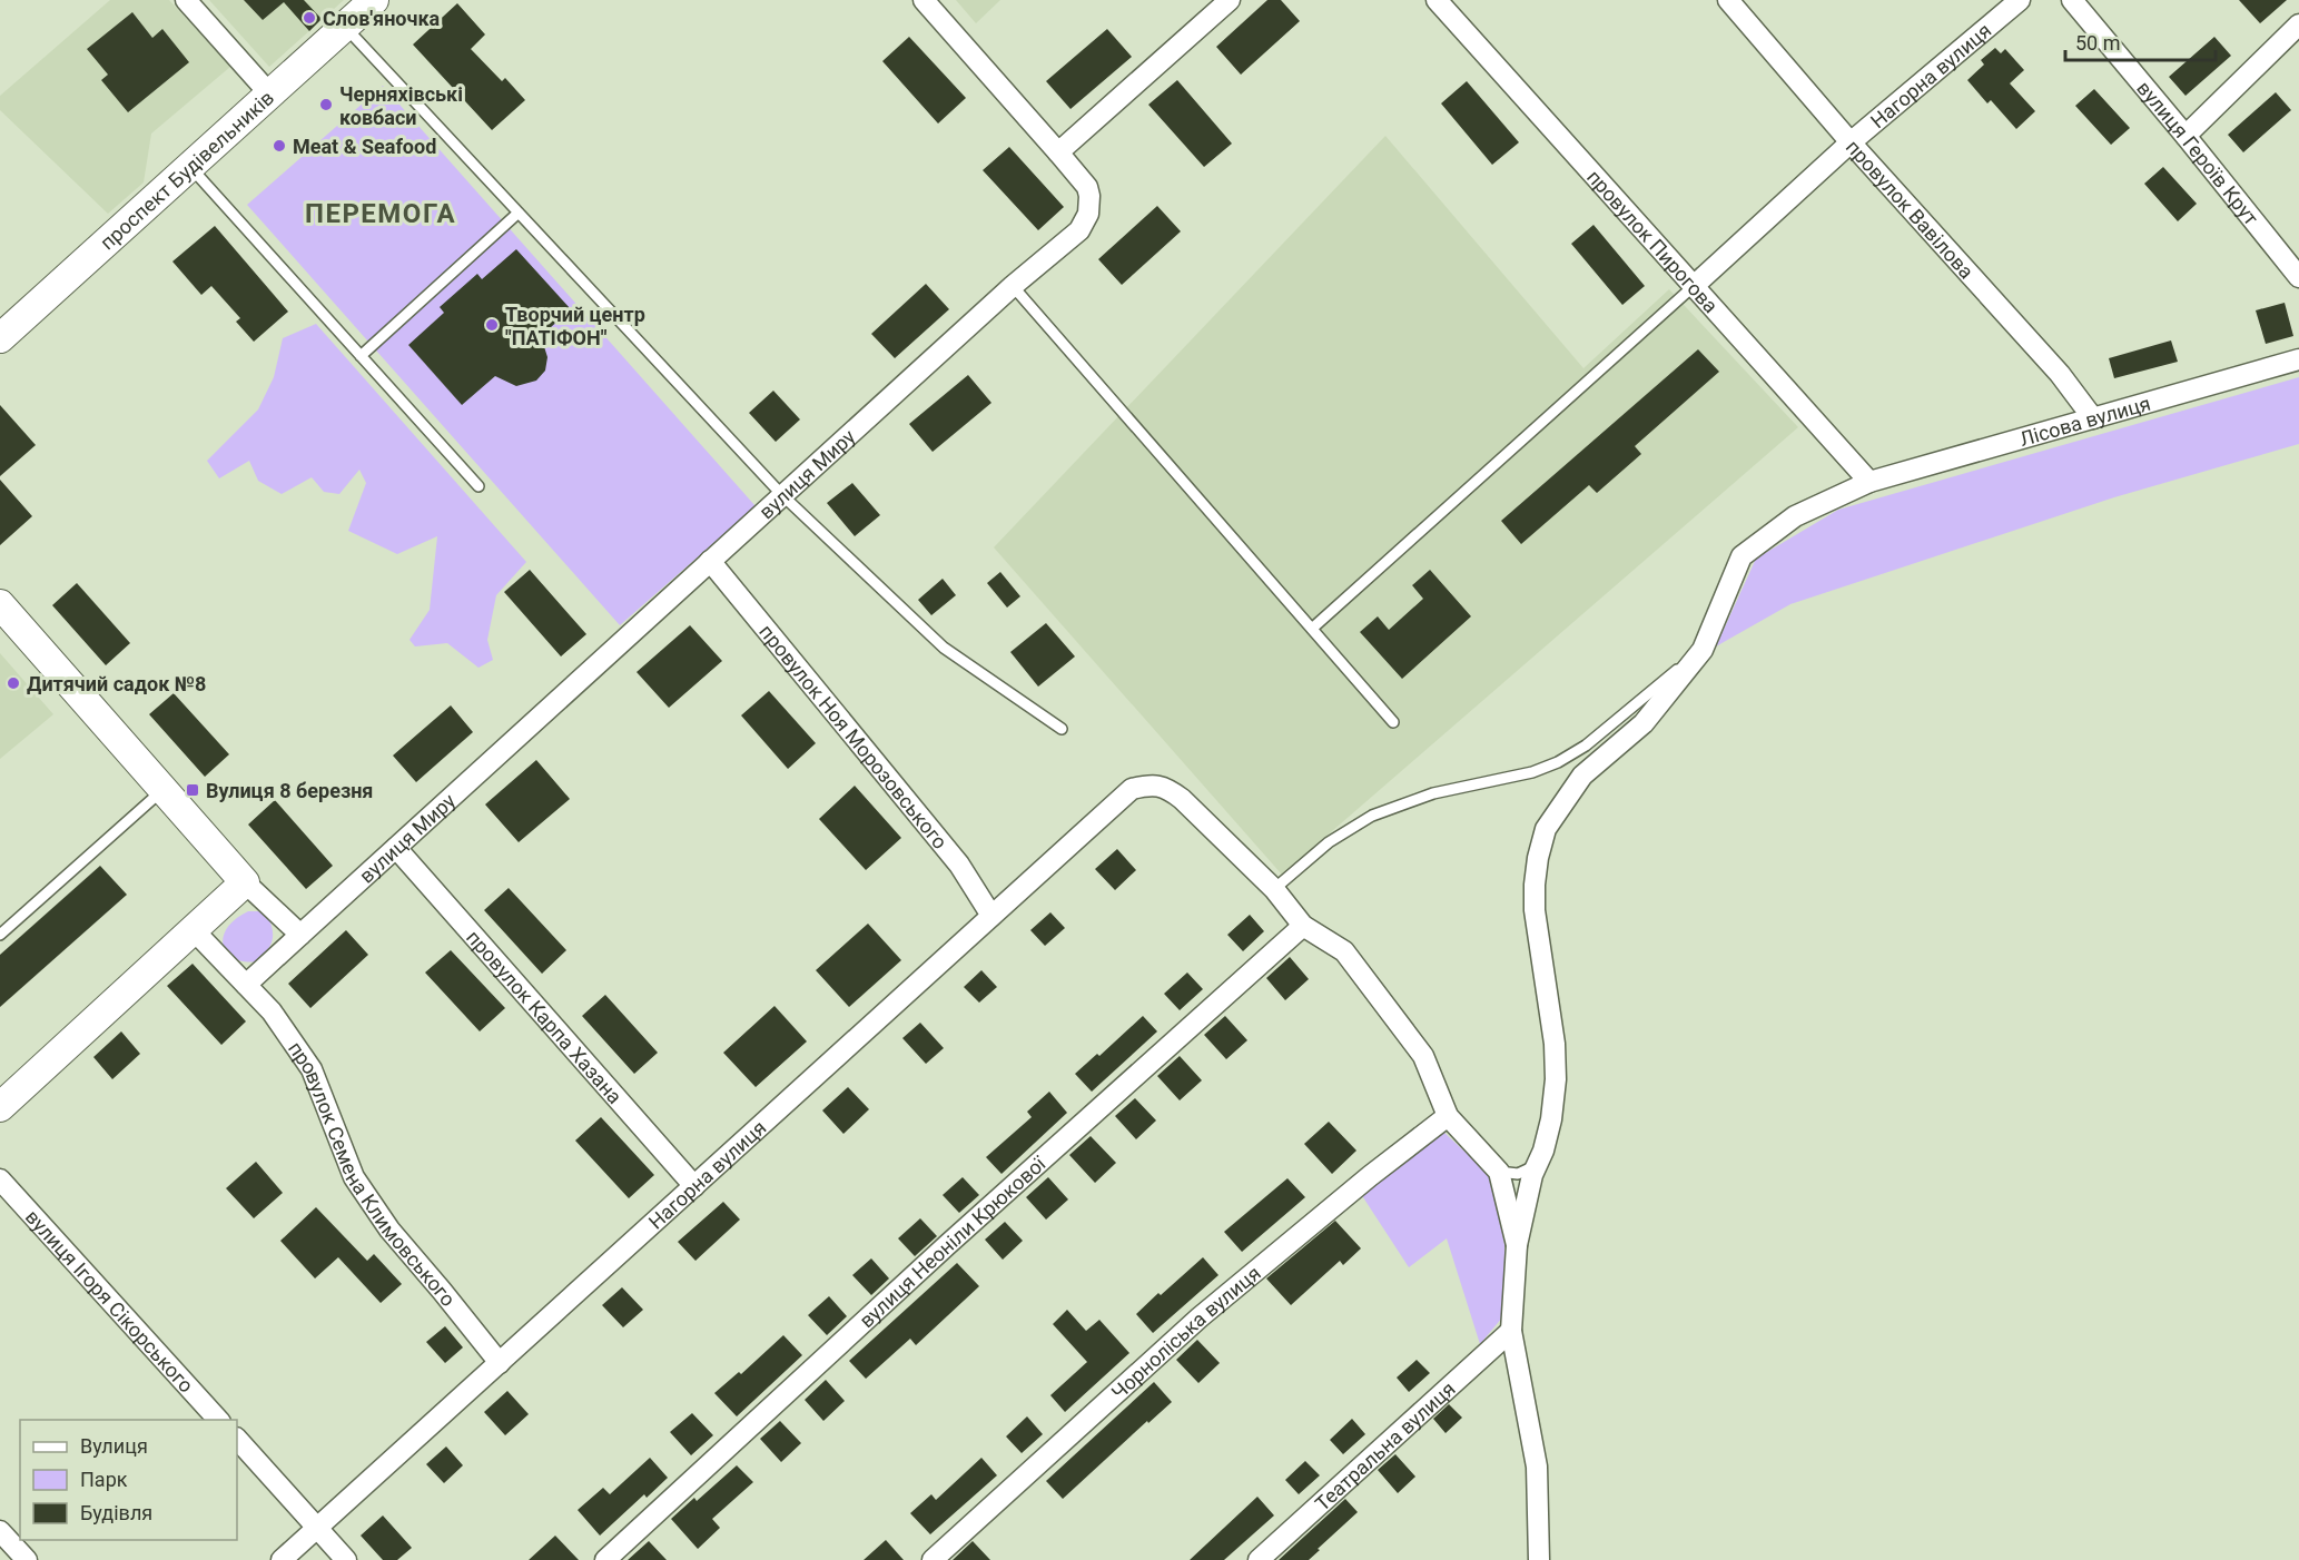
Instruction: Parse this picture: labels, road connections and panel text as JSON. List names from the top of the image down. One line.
{"streets":{"street":["Нагорна вулиця","вулиця Героїв Крут","проспект Будівельників","провулок Вавілова","провулок Пирогова","Лісова вулиця","вулиця Миру","провулок Ноя Морозовського","провулок Карпа Хазана","провулок Семена Климовського","вулиця Неоніли Крюкової","вулиця Ігоря Сікорського","Чорноліська вулиця","Театральна вулиця"]},"crossings":[["Нагорна вулиця","провулок Вавілова"],["Нагорна вулиця","провулок Пирогова"],["Нагорна вулиця","провулок Ноя Морозовського"],["Нагорна вулиця","провулок Карпа Хазана"],["Нагорна вулиця","провулок Семена Климовського"],["провулок Вавілова","Лісова вулиця"],["провулок Пирогова","Лісова вулиця"],["вулиця Миру","провулок Ноя Морозовського"],["вулиця Миру","провулок Карпа Хазана"],["вулиця Миру","провулок Семена Климовського"]],"districts":["ПЕРЕМОГА"],"places":{"other":["Слов'яночка","Черняхівські ковбаси","Meat & Seafood","Творчий центр \"ПАТІФОН\"","Дитячий садок №8"],"transit":["Вулиця 8 березня"]},"legend":["Вулиця","Парк","Будівля"],"scale_bar":"50 m"}
